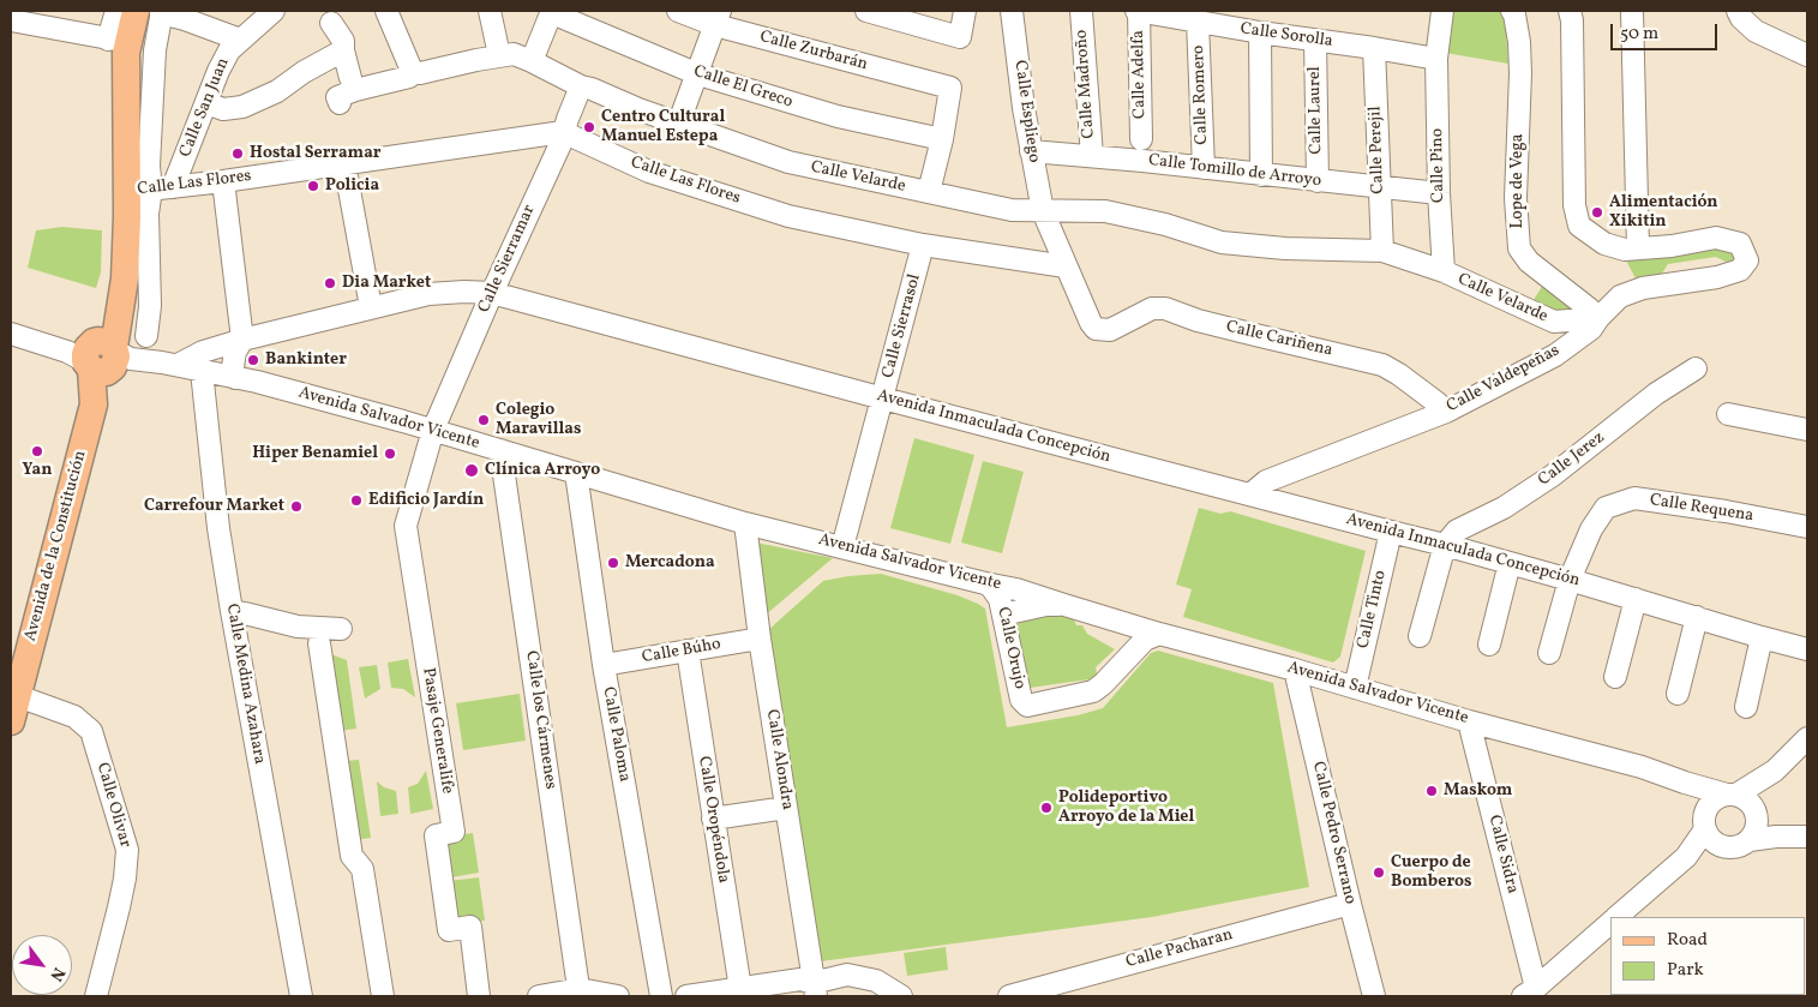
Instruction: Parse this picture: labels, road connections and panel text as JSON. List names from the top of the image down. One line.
{"streets":{"main road":["Avenida de la Constitución"],"street":["Calle Sorolla","Calle Zurbarán","Calle Adelfa","Calle Madroño","Calle El Greco","Calle Romero","Calle San Juan","Calle Laurel","Calle Espliego","Calle Perejil","Calle Pino","Calle Tomillo de Arroyo","Calle Velarde","Calle Las Flores","Lope de Vega","Calle Sierramar","Calle Sierrasol","Calle Cariñena","Calle Valdepeñas","Avenida Salvador Vicente","Avenida Inmaculada Concepción","Calle Jerez","Calle Requena","Calle Tinto","Calle Orujo","Calle Búho","Calle Medina Azahara","Calle los Cármenes","Pasaje Generalife","Calle Paloma","Calle Alondra","Calle Olivar","Calle Oropéndola","Calle Pedro Serrano","Calle Sidra","Calle Pacharan"]},"crossings":[["Calle Sorolla","Calle Adelfa"],["Calle Sorolla","Calle Romero"],["Calle Sorolla","Calle Laurel"],["Calle Sorolla","Calle Perejil"],["Calle Sorolla","Calle Pino"],["Calle Zurbarán","Calle El Greco"],["Calle Madroño","Calle Tomillo de Arroyo"],["Calle Romero","Calle Tomillo de Arroyo"],["Calle San Juan","Calle Las Flores"],["Calle Laurel","Calle Tomillo de Arroyo"],["Calle Espliego","Calle Tomillo de Arroyo"],["Calle Espliego","Calle Velarde"],["Calle Espliego","Calle Las Flores"],["Calle Espliego","Calle Cariñena"],["Calle Perejil","Calle Tomillo de Arroyo"],["Calle Perejil","Calle Velarde"],["Calle Pino","Calle Tomillo de Arroyo"],["Calle Pino","Calle Velarde"],["Calle Velarde","Lope de Vega"],["Calle Velarde","Calle Sierramar"],["Calle Velarde","Calle Valdepeñas"],["Calle Las Flores","Calle Sierramar"],["Calle Las Flores","Calle Sierrasol"],["Calle Las Flores","Avenida de la Constitución"],["Lope de Vega","Calle Valdepeñas"],["Calle Sierramar","Avenida Salvador Vicente"],["Calle Sierramar","Avenida Inmaculada Concepción"],["Calle Sierramar","Pasaje Generalife"],["Calle Sierrasol","Avenida Salvador Vicente"],["Calle Sierrasol","Avenida Inmaculada Concepción"],["Calle Cariñena","Calle Valdepeñas"],["Calle Valdepeñas","Avenida Inmaculada Concepción"],["Avenida Salvador Vicente","Avenida Inmaculada Concepción"],["Avenida Salvador Vicente","Avenida de la Constitución"],["Avenida Salvador Vicente","Calle Tinto"],["Avenida Salvador Vicente","Calle Orujo"],["Avenida Salvador Vicente","Calle Medina Azahara"],["Avenida Salvador Vicente","Calle los Cármenes"],["Avenida Salvador Vicente","Pasaje Generalife"],["Avenida Salvador Vicente","Calle Paloma"],["Avenida Salvador Vicente","Calle Alondra"],["Avenida Salvador Vicente","Calle Pedro Serrano"],["Avenida Salvador Vicente","Calle Sidra"],["Avenida Inmaculada Concepción","Calle Jerez"],["Avenida Inmaculada Concepción","Calle Requena"],["Avenida Inmaculada Concepción","Calle Tinto"],["Avenida de la Constitución","Calle Olivar"],["Calle Búho","Calle Paloma"],["Calle Búho","Calle Alondra"],["Calle Búho","Calle Oropéndola"],["Calle Pedro Serrano","Calle Pacharan"]],"places":["Centro Cultural Manuel Estepa","Hostal Serramar","Policia","Alimentación Xikitin","Dia Market","Bankinter","Colegio Maravillas","Yan","Hiper Benamiel","Clínica Arroyo","Edificio Jardín","Carrefour Market","Mercadona","Maskom","Polideportivo Arroyo de la Miel","Cuerpo de Bomberos"],"legend":["Road","Park"],"scale_bar":"50 m","north":"bottom right"}
